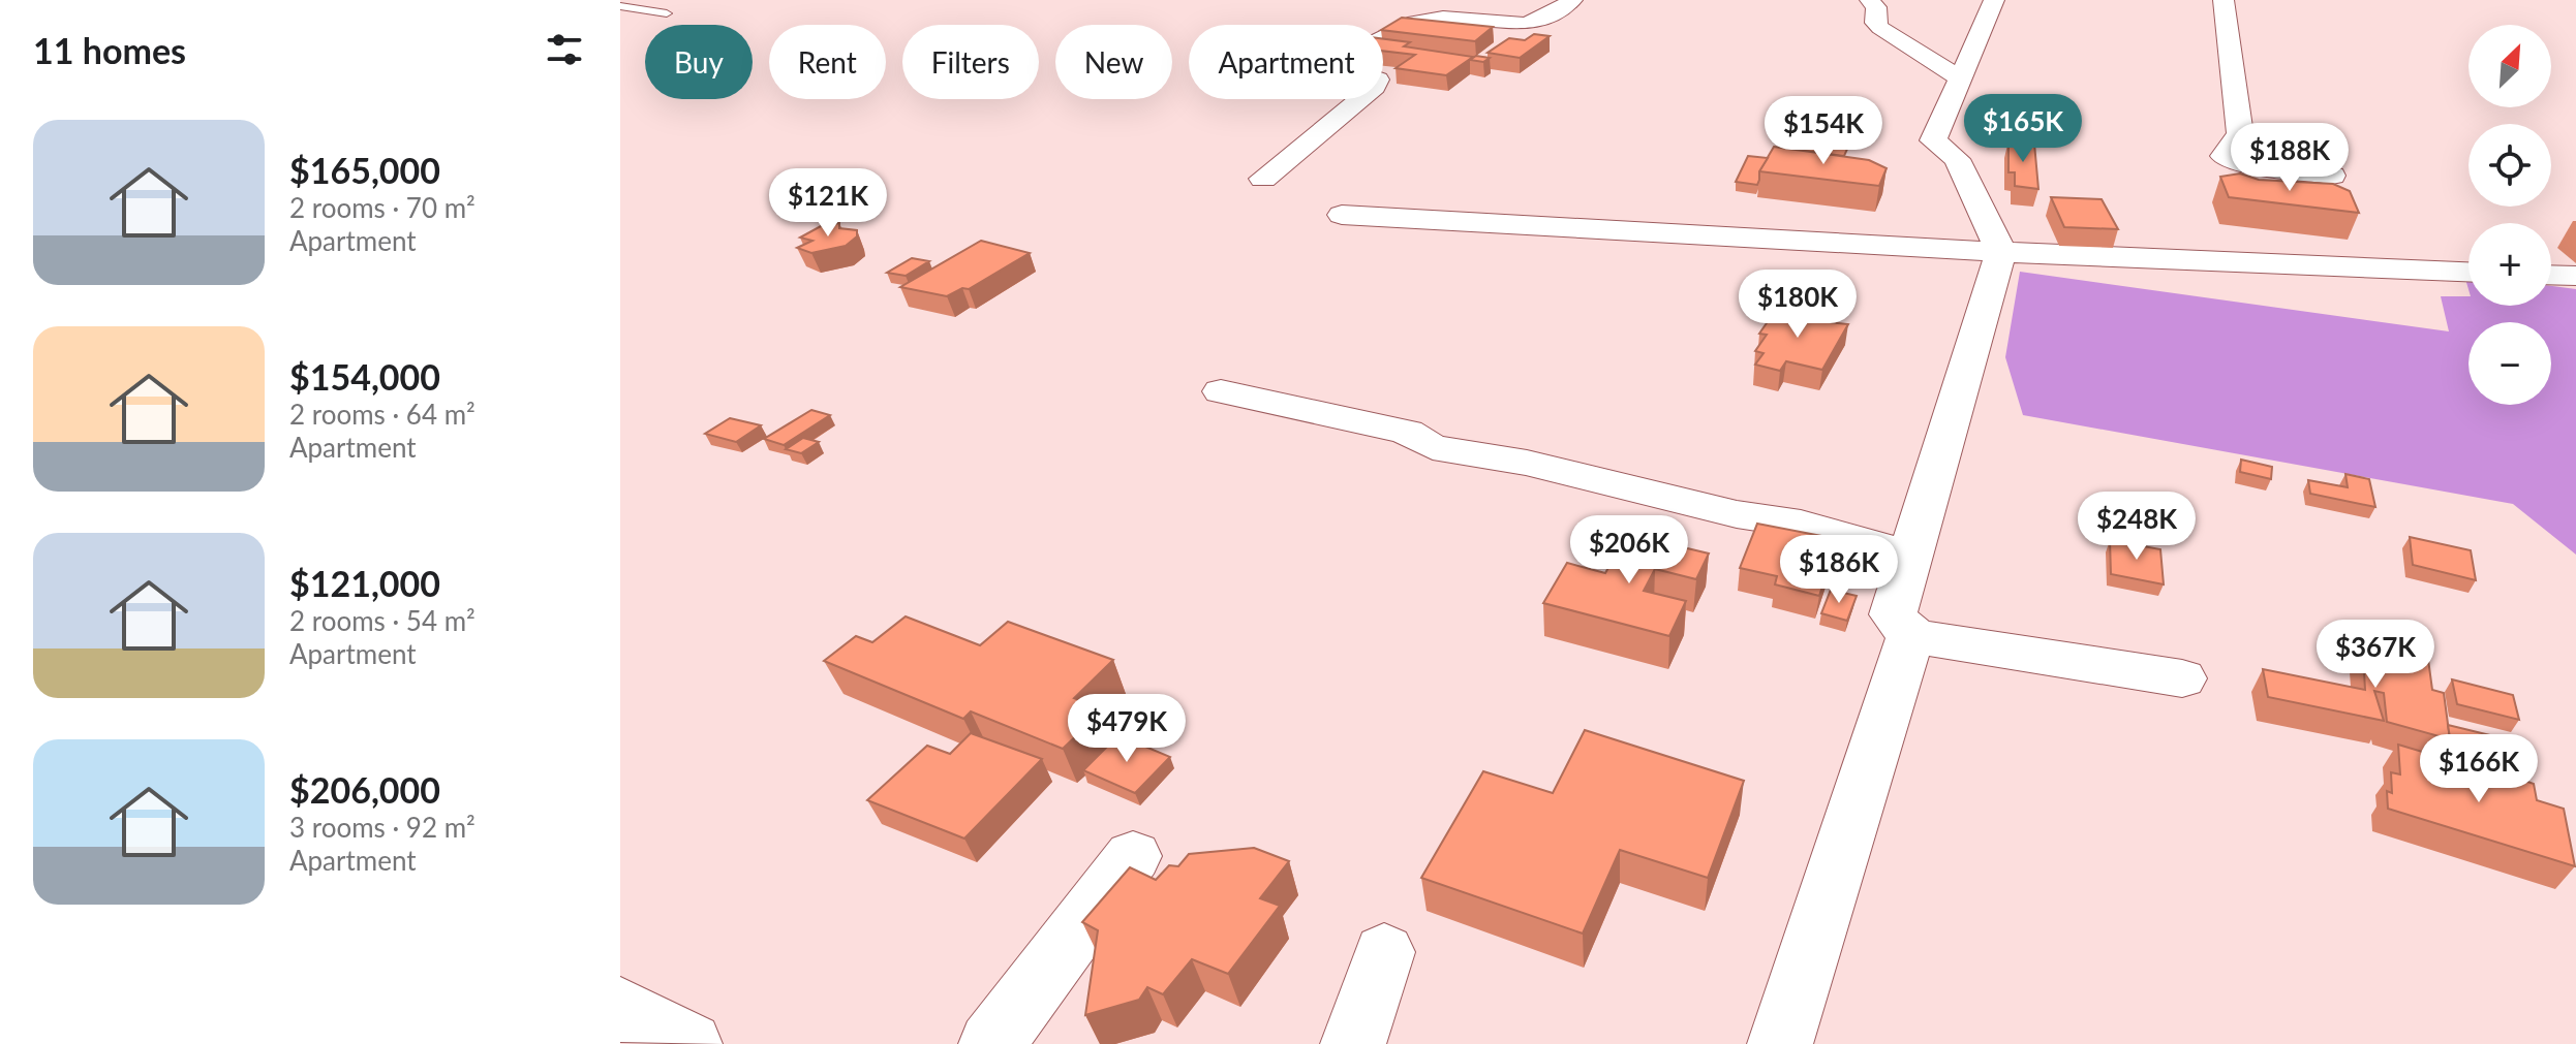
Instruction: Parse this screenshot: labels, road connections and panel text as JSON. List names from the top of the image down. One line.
{"north":"top right","page":{"heading":"11 homes","map_buttons":["+","−"],"chip":["Buy","Rent","Filters","New","Apartment"],"price":["$165K","$154K","$188K","$121K","$180K","$248K","$206K","$186K","$367K","$479K","$166K"],"list":[{"name":"$165,000","note":"2 rooms · 70 m² · Apartment"},{"name":"$154,000","note":"2 rooms · 64 m² · Apartment"},{"name":"$121,000","note":"2 rooms · 54 m² · Apartment"},{"name":"$206,000","note":"3 rooms · 92 m² · Apartment"}]}}
